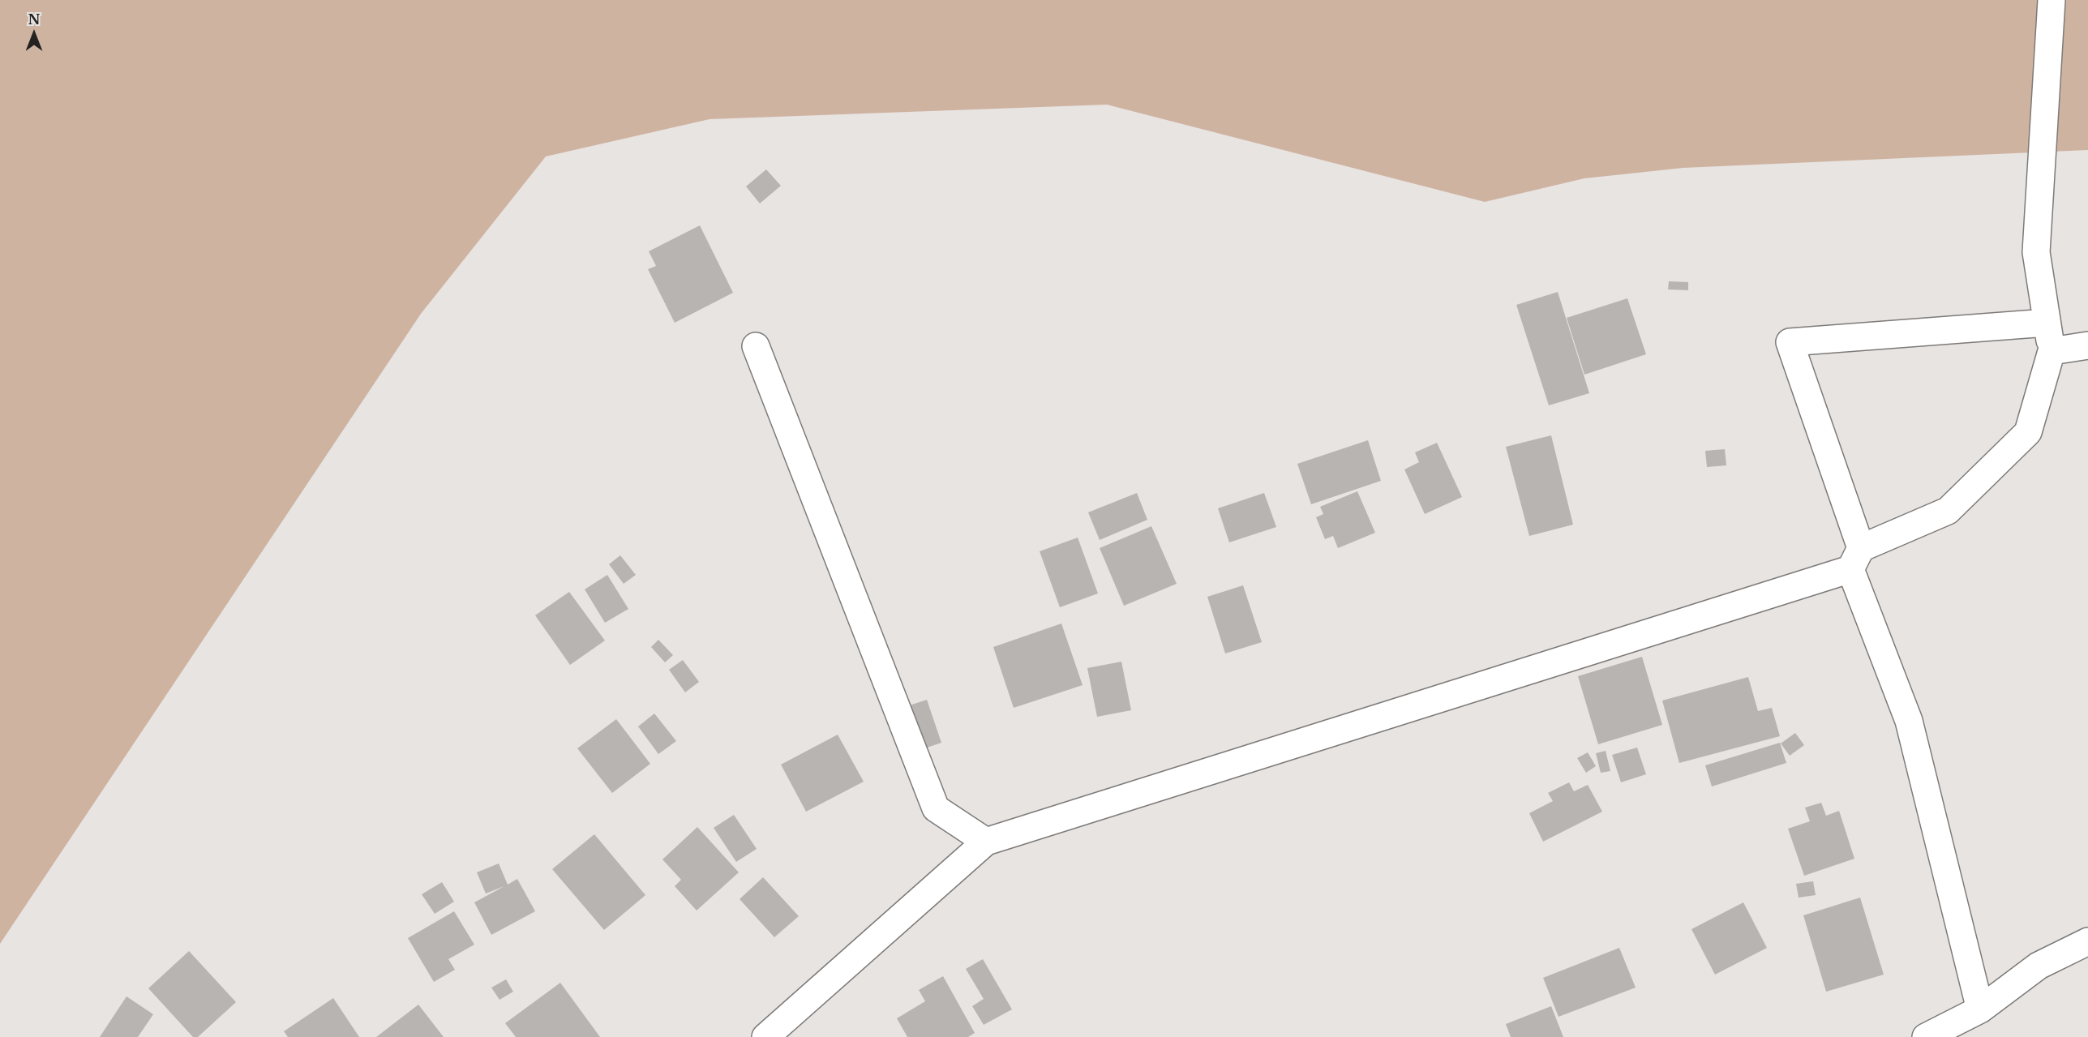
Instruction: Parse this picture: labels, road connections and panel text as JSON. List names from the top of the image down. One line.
{"north":"top"}
